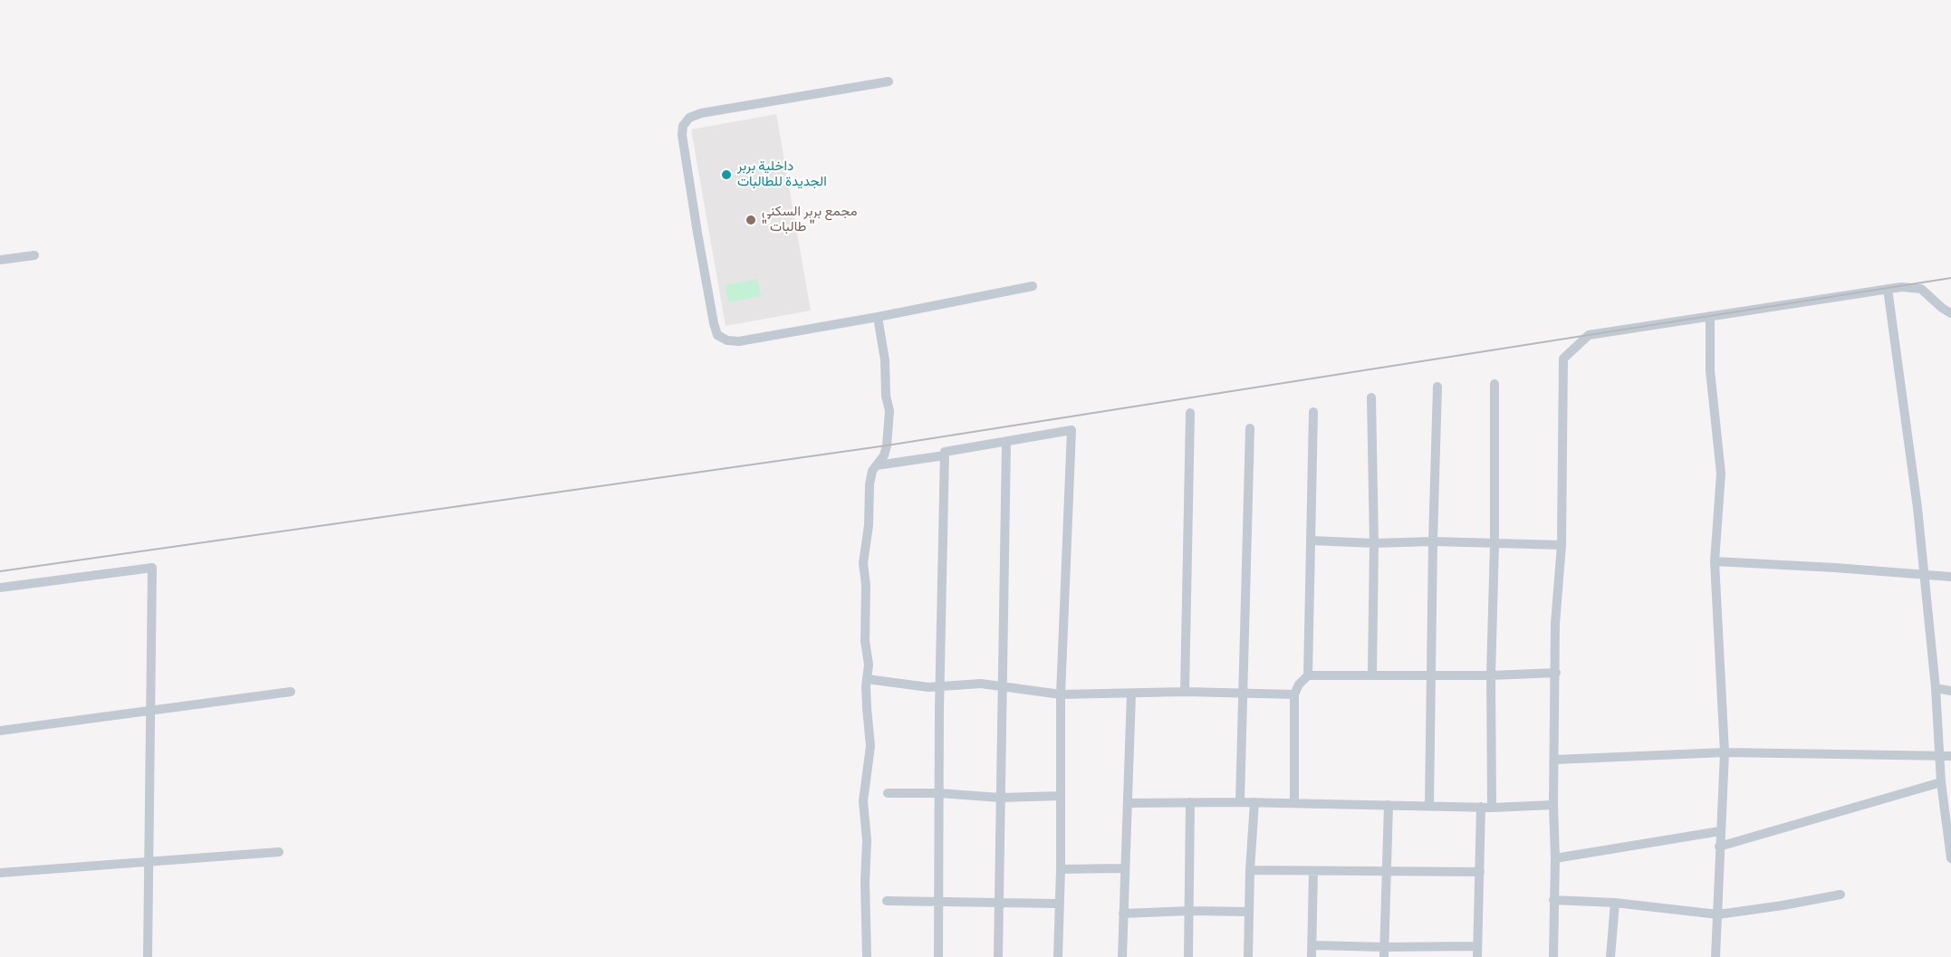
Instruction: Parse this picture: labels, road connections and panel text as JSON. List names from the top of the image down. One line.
{"places":["داخلية بربر الجديدة للطالبات","مجمع بربر السكني \" طالبات \""]}
